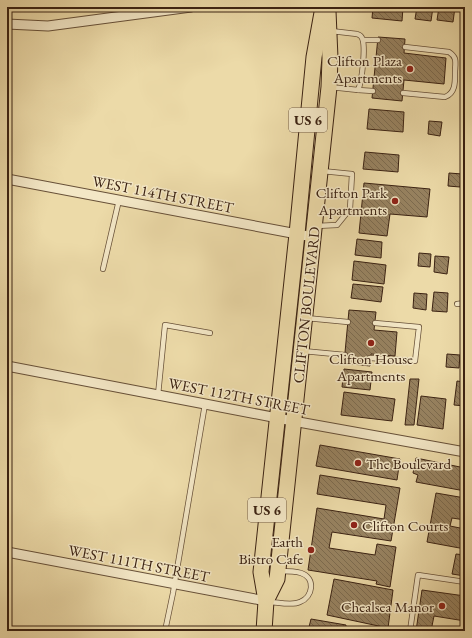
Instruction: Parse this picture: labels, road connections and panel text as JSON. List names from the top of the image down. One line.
{"streets":{"main road":["US 6","CLIFTON BOULEVARD"],"street":["WEST 114TH STREET","WEST 112TH STREET","WEST 111TH STREET"]},"crossings":[["WEST 114TH STREET","CLIFTON BOULEVARD"],["CLIFTON BOULEVARD","WEST 112TH STREET"],["CLIFTON BOULEVARD","WEST 111TH STREET"]],"places":["Clifton Plaza Apartments","Clifton Park Apartments","Clifton House Apartments","The Boulevard","Clifton Courts","Earth Bistro Cafe","Chealsea Manor"]}
